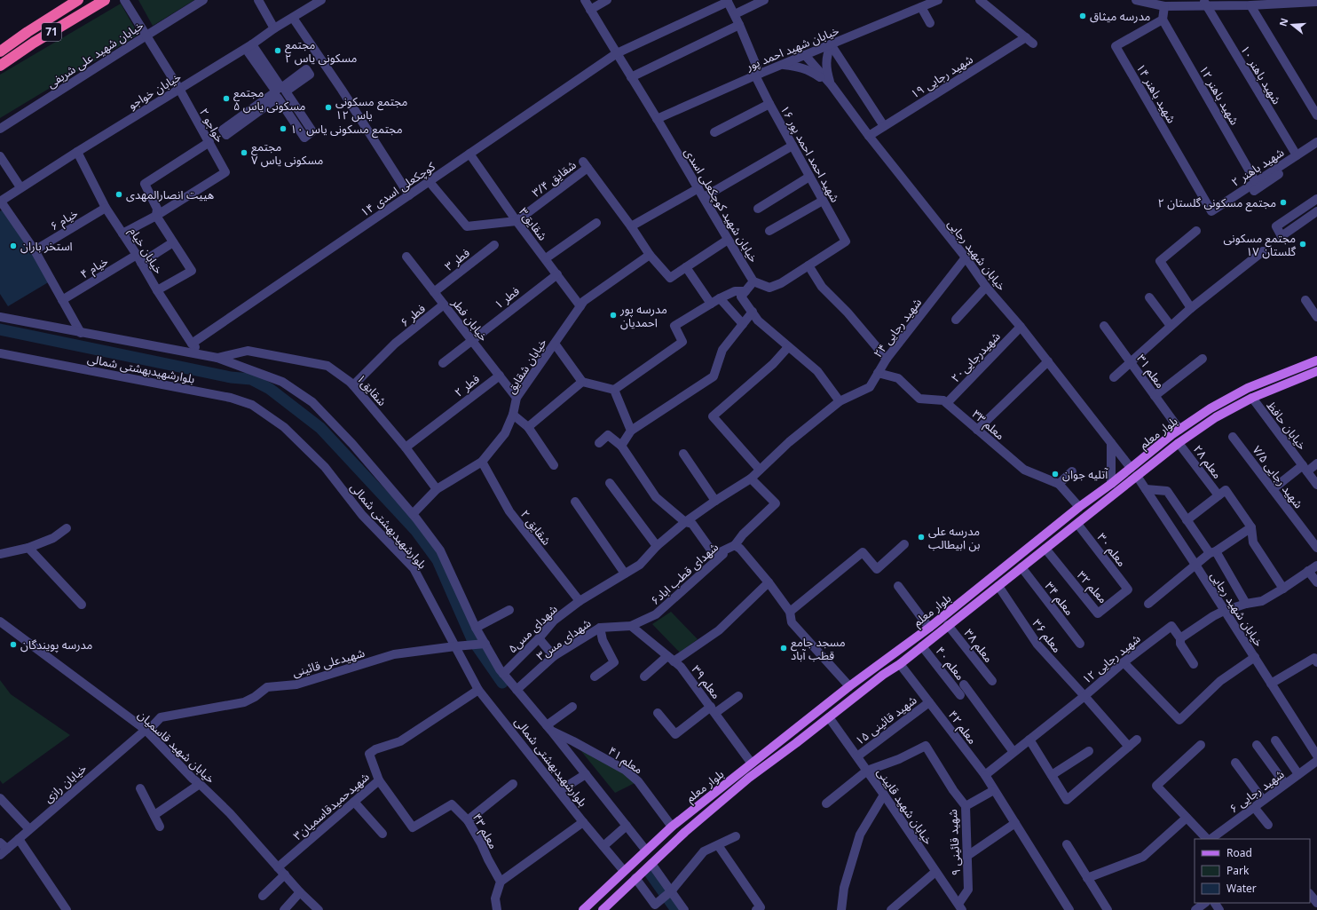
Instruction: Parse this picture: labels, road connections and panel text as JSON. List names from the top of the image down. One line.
{"streets":{"highway":["71"],"main road":["بلوار معلم"],"street":["خیابان شهید احمد پور","خیابان شهید علی شریفی","شهید باهنر ۱۰","شهید رجایی ۱۹","خیابان خواجو","شهید باهنر ۱۴","شهید باهنر ۱۲","خواجو ۲","شهید احمد احمد پور ۱۶","شهید باهنر ۲","شقایق ۳/۴","کوچکعلی اسدی ۱۴","خیابان شهید کوچکعلی اسدی","خیام ۶","شقایق۳","خیابان خیام","خیابان شهید رجایی","فطر ۳","خیام ۴","فطر ۱","فطر ۶","خیابان فطر","شهید رجایی ۲۴","شهیدرجایی۲۰","خیابان شقایق","بلوارشهیدبهشتی شمالی","معلم ۳۱","فطر ۲","شقایق۱","معلم ۳۳","خیابان حافظ","معلم ۲۸","شهید رجایی ۷/۵","شقایق ۲","معلم ۳۰","شهدای قطب اباد۶","معلم ۳۲","معلم ۳۴","شهدای مس۵","معلم ۳۶","شهدای مس۳","معلم ۳۸","شهید رجایی ۱۲","شهیدعلی قائینی","معلم ۴۰","معلم ۳۹","شهید قائینی ۱۵","معلم ۴۲","خیابان شهید قاسمیان","معلم ۴۱","خیابان رازی","شهید رجایی ۶","شهیدحمیدقاسمیان۳","خیابان شهید قایینی","معلم ۴۳","شهید قائینی ۹"]},"crossings":[["خیابان شهید احمد پور","شهید احمد احمد پور ۱۶"],["خیابان شهید احمد پور","خیابان شهید کوچکعلی اسدی"],["خیابان شهید احمد پور","خیابان شهید رجایی"],["خیابان شهید علی شریفی","خواجو ۲"],["شهید باهنر ۱۰","شهید باهنر ۲"],["شهید رجایی ۱۹","خیابان شهید رجایی"],["خیابان خواجو","خواجو ۲"],["خیابان خواجو","خیابان خیام"],["شهید باهنر ۱۴","شهید باهنر ۱۲"],["شهید باهنر ۱۴","شهید باهنر ۲"],["شهید باهنر ۱۲","شهید باهنر ۲"],["شهید احمد احمد پور ۱۶","کوچکعلی اسدی ۱۴"],["شقایق ۳/۴","شقایق۳"],["کوچکعلی اسدی ۱۴","خیابان شهید کوچکعلی اسدی"],["کوچکعلی اسدی ۱۴","شقایق۳"],["کوچکعلی اسدی ۱۴","خیابان خیام"],["خیام ۶","خیابان خیام"],["شقایق۳","فطر ۱"],["شقایق۳","خیابان شقایق"],["خیابان خیام","خیام ۴"],["خیابان خیام","بلوارشهیدبهشتی شمالی"],["خیابان شهید رجایی","شهید رجایی ۲۴"],["خیابان شهید رجایی","شهیدرجایی۲۰"],["خیابان شهید رجایی","بلوار معلم"],["فطر ۳","خیابان فطر"],["فطر ۱","خیابان فطر"],["فطر ۶","خیابان فطر"],["فطر ۶","شقایق۱"],["خیابان فطر","خیابان شقایق"],["خیابان فطر","فطر ۲"],["شهید رجایی ۲۴","معلم ۳۳"],["شهید رجایی ۲۴","شهدای قطب اباد۶"],["شهید رجایی ۲۴","شهدای مس۵"],["شهیدرجایی۲۰","معلم ۳۳"],["خیابان شقایق","بلوارشهیدبهشتی شمالی"],["خیابان شقایق","شقایق۱"],["خیابان شقایق","شقایق ۲"],["بلوارشهیدبهشتی شمالی","شقایق۱"],["بلوارشهیدبهشتی شمالی","بلوار معلم"],["بلوارشهیدبهشتی شمالی","شهدای مس۵"],["بلوارشهیدبهشتی شمالی","شهدای مس۳"],["بلوارشهیدبهشتی شمالی","شهیدعلی قائینی"],["بلوارشهیدبهشتی شمالی","معلم ۴۱"],["بلوارشهیدبهشتی شمالی","شهیدحمیدقاسمیان۳"],["معلم ۳۱","بلوار معلم"],["فطر ۲","شقایق۱"],["معلم ۳۳","بلوار معلم"],["خیابان حافظ","بلوار معلم"],["بلوار معلم","معلم ۲۸"],["بلوار معلم","معلم ۳۰"],["بلوار معلم","معلم ۳۲"],["بلوار معلم","معلم ۳۴"],["بلوار معلم","معلم ۳۶"],["بلوار معلم","معلم ۳۸"],["بلوار معلم","معلم ۴۰"],["بلوار معلم","معلم ۳۹"],["بلوار معلم","معلم ۴۲"],["بلوار معلم","معلم ۴۱"],["بلوار معلم","خیابان شهید قایینی"],["شقایق ۲","شهدای مس۵"],["معلم ۳۰","معلم ۳۲"],["شهدای قطب اباد۶","شهدای مس۳"],["شهدای قطب اباد۶","معلم ۳۹"],["معلم ۳۶","شهید رجایی ۱۲"],["شهدای مس۳","معلم ۳۹"],["شهیدعلی قائینی","خیابان شهید قاسمیان"],["شهیدعلی قائینی","خیابان رازی"],["شهید قائینی ۱۵","معلم ۴۲"],["شهید قائینی ۱۵","خیابان شهید قایینی"],["خیابان شهید قاسمیان","خیابان رازی"],["خیابان شهید قاسمیان","شهیدحمیدقاسمیان۳"],["شهیدحمیدقاسمیان۳","معلم ۴۳"],["خیابان شهید قایینی","شهید قائینی ۹"]],"places":["مدرسه میثاق","مجتمع مسکونی یاس ۲","مجتمع مسکونی یاس ۵","مجتمع مسکونی یاس ۱۲","مجتمع مسکونی یاس ۱۰","مجتمع مسکونی یاس ۷","هییت انصارالمهدی","مجتمع مسکونی گلستان ۲","مجتمع مسکونی گلستان ۱۷","استخر باران","مدرسه پور احمدیان","آتلیه جوان","مدرسه علی بن ابیطالب","مدرسه پویندگان","مسجد جامع قطب آباد"],"legend":["Road","Park","Water"],"north":"left"}
